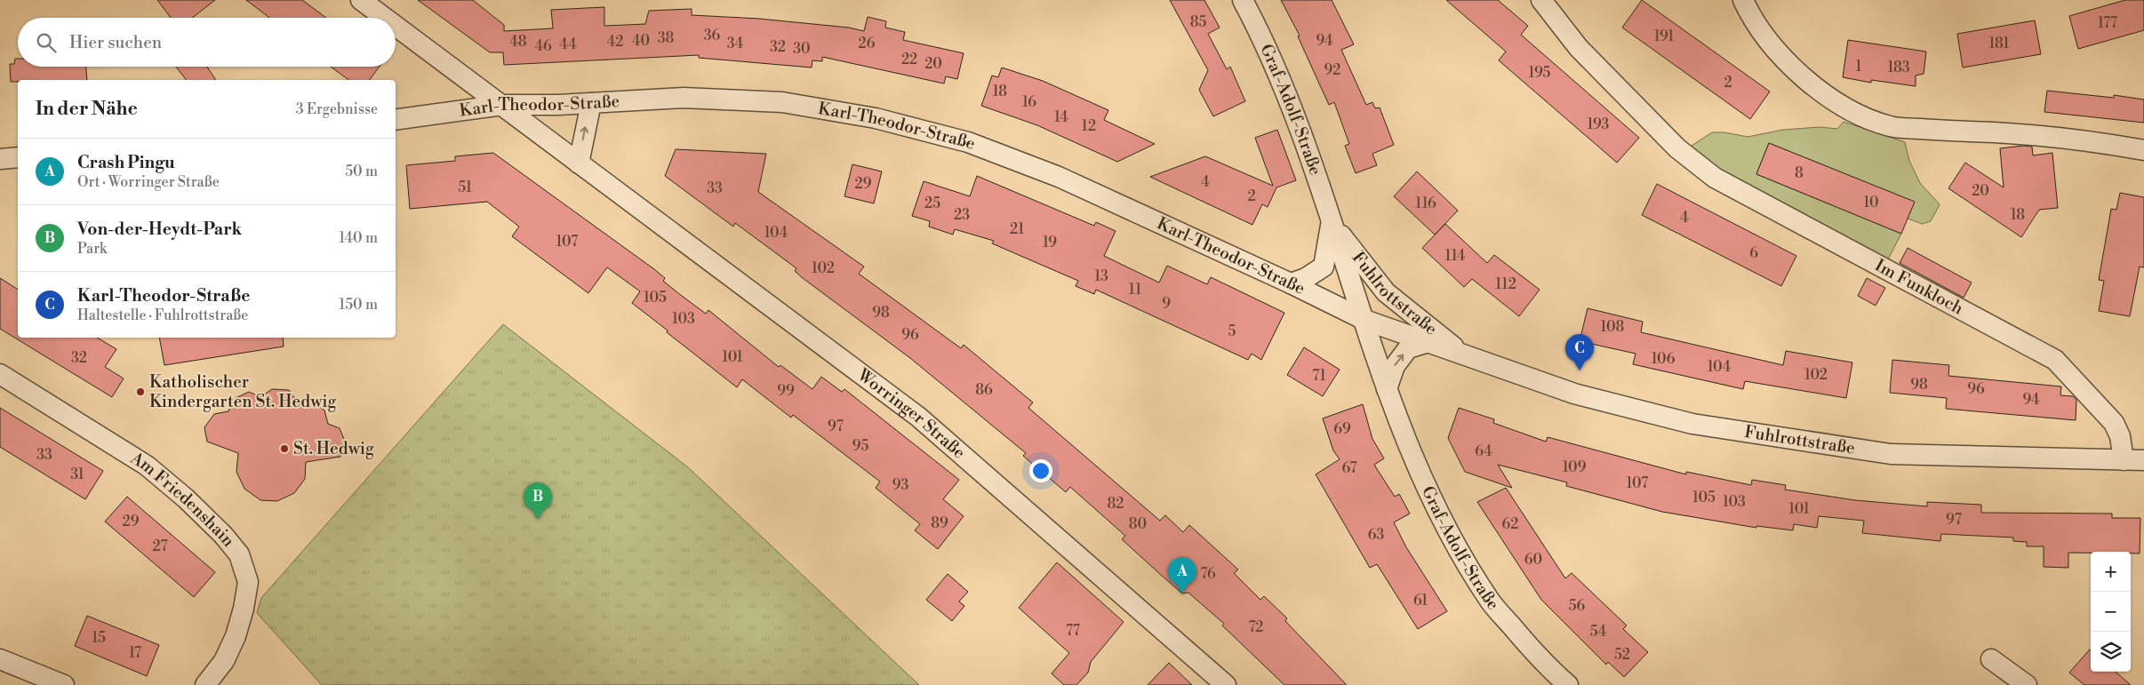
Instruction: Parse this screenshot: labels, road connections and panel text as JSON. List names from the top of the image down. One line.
{"streets":{"street":["Karl-Theodor-Straße","Graf-Adolf-Straße","Im Funkloch","Fuhlrottstraße","Worringer Straße","Am Friedenshain"]},"crossings":[["Karl-Theodor-Straße","Graf-Adolf-Straße"],["Karl-Theodor-Straße","Fuhlrottstraße"],["Karl-Theodor-Straße","Worringer Straße"],["Graf-Adolf-Straße","Fuhlrottstraße"],["Im Funkloch","Fuhlrottstraße"]],"places":["Katholischer Kindergarten St. Hedwig","St. Hedwig"],"house_numbers":["85","177","36","191","38","40","94","48","42","34","26","181","44","46","32","30","22","20","1","183","92","195","2","18","16","14","193","12","8","4","29","51","33","20","2","10","25","116","23","18","4","21","104","107","19","6","114","102","13","112","11","105","9","98","103","108","5","96","101","32","106","104","102","71","98","96","86","99","94","97","69","95","64","33","109","67","31","107","93","105","103","82","101","97","29","89","80","62","63","27","60","76","61","56","72","77","54","15","17","52"],"page":{"search":"Hier suchen","heading":["In der Nähe","3 Ergebnisse"],"list":[{"mark":"A","name":"Crash Pingu","note":"Ort · Worringer Straße","value":"50 m"},{"mark":"B","name":"Von-der-Heydt-Park","note":"Park","value":"140 m"},{"mark":"C","name":"Karl-Theodor-Straße","note":"Haltestelle · Fuhlrottstraße","value":"150 m"}],"pins":["C","B","A"],"map_buttons":["+","−"]}}
